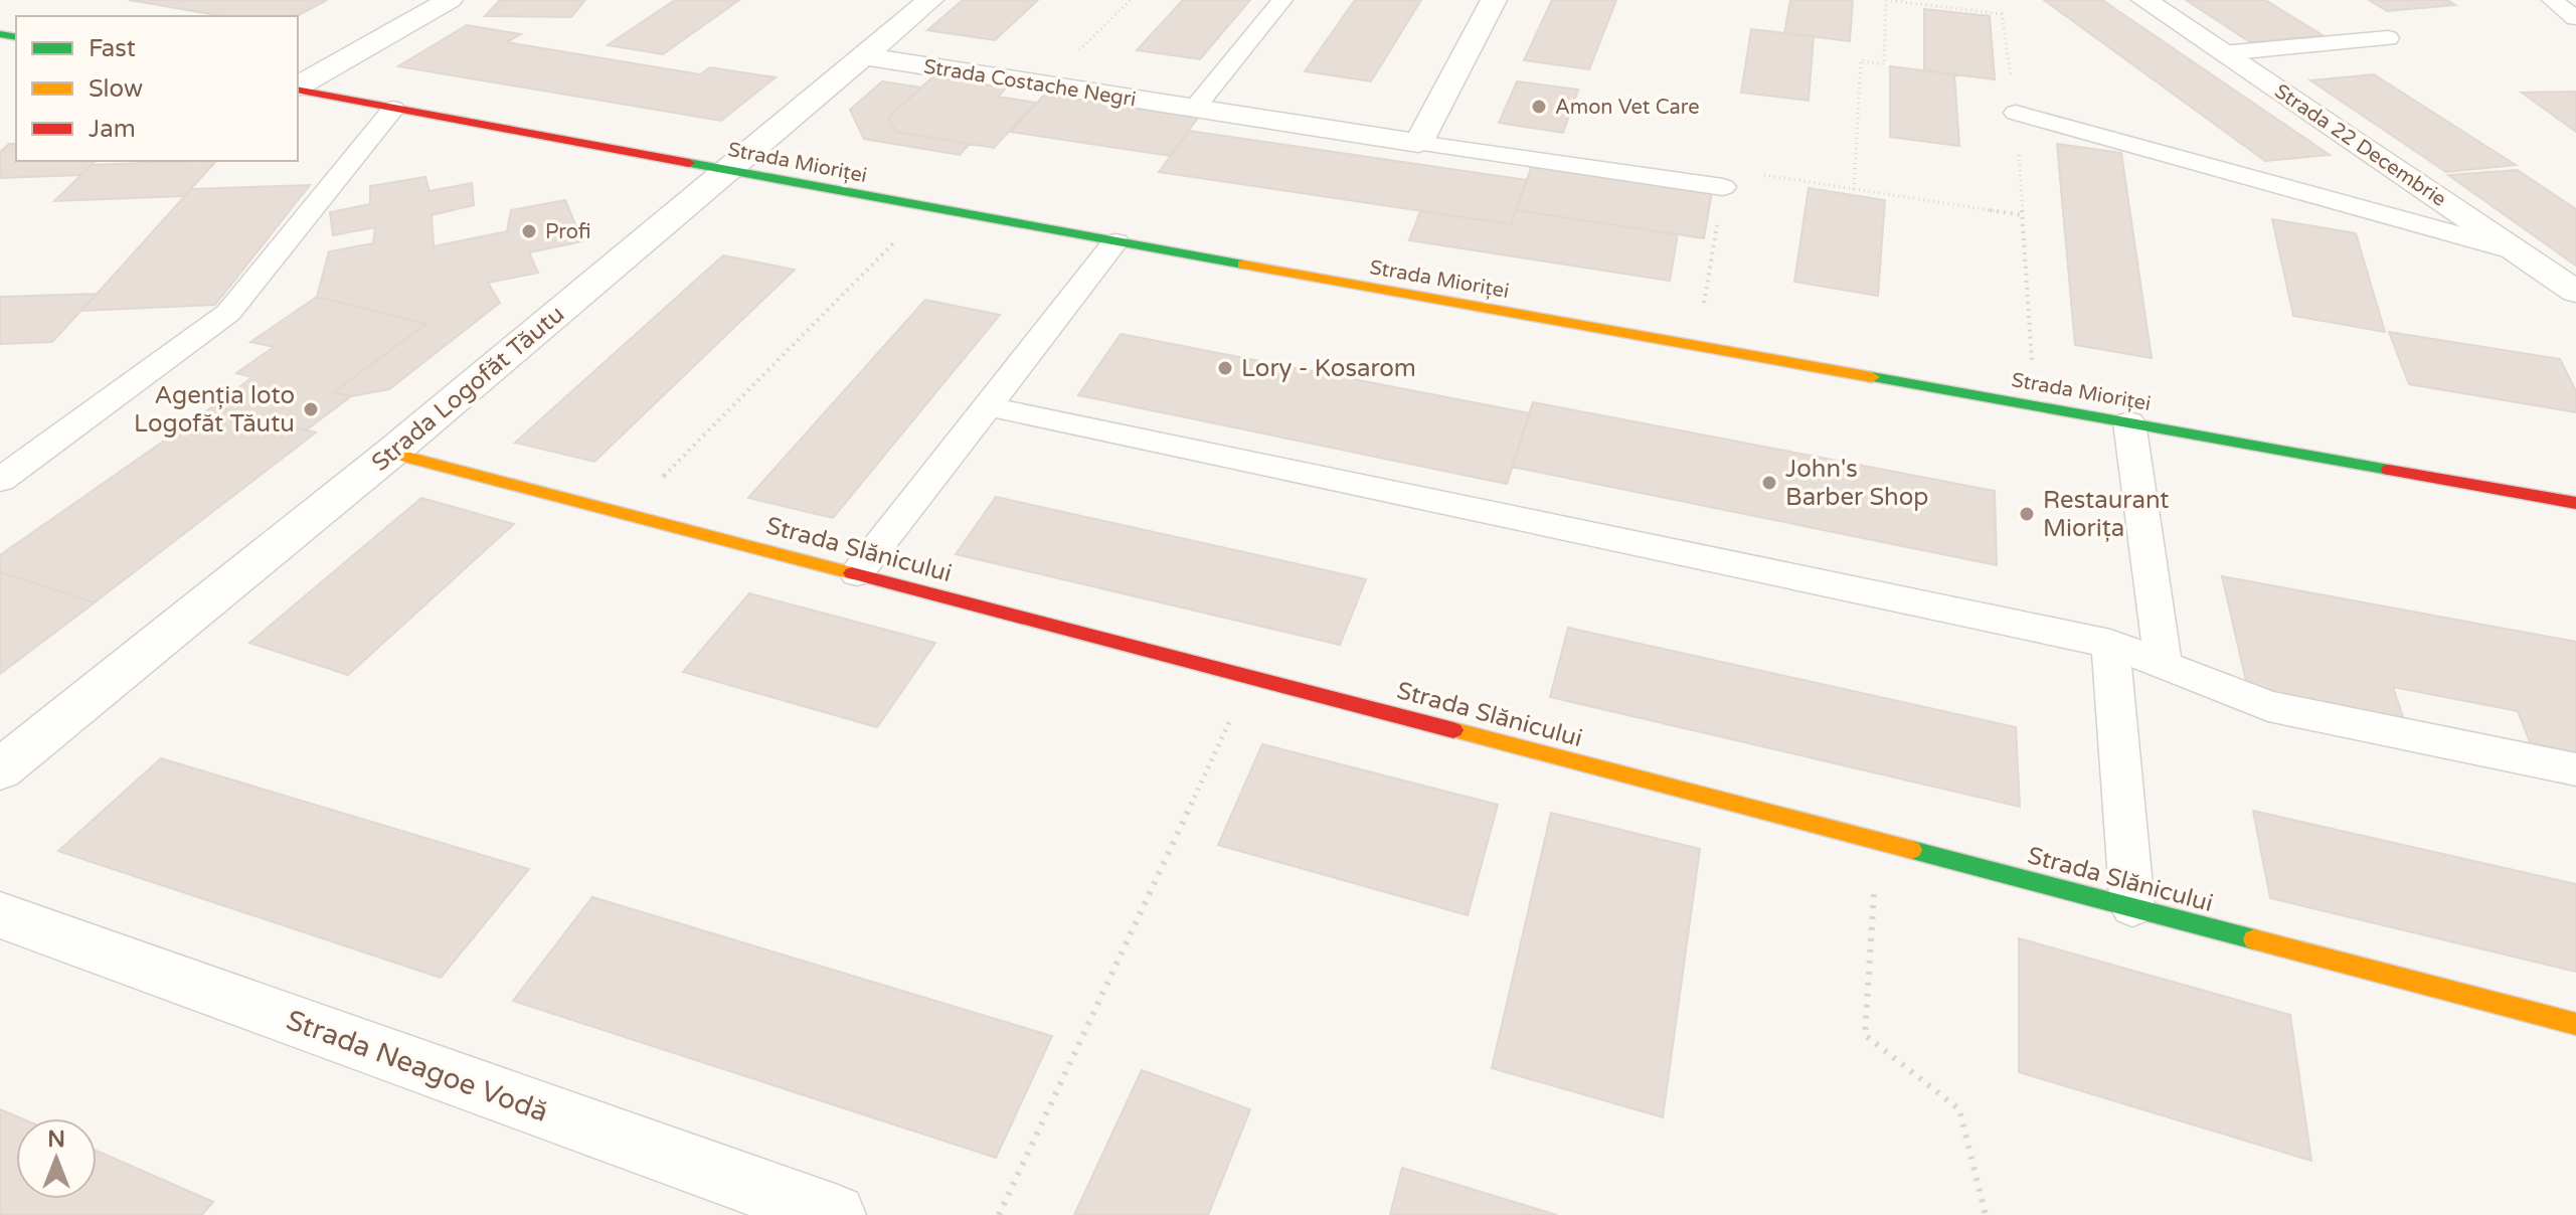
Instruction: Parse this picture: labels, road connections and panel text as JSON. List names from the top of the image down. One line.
{"streets":{"main road":["Strada Mioriței","Strada Slănicului"],"street":["Strada Costache Negri","Strada 22 Decembrie","Strada Logofăt Tăutu","Strada Neagoe Vodă"]},"crossings":[["Strada Costache Negri","Strada Logofăt Tăutu"],["Strada Mioriței","Strada Logofăt Tăutu"],["Strada Logofăt Tăutu","Strada Slănicului"]],"places":["Amon Vet Care","Profi","Lory - Kosarom","Agenția loto Logofăt Tăutu","John's Barber Shop","Restaurant Miorița"],"legend":["Fast","Slow","Jam"],"north":"top"}
